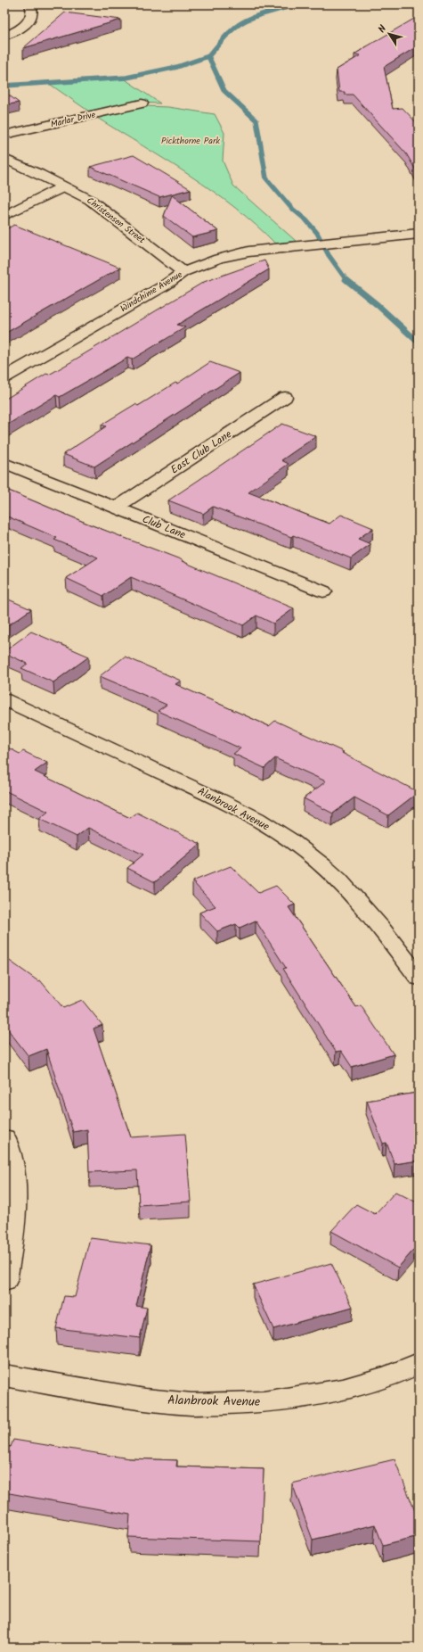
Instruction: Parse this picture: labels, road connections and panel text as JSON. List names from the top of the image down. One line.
{"streets":{"street":["Marlar Drive","Christensen Street","Windchime Avenue","East Club Lane","Club Lane","Alanbrook Avenue"]},"crossings":[["Christensen Street","Windchime Avenue"],["East Club Lane","Club Lane"]],"parks":["Pickthorne Park"],"north":"top left"}
